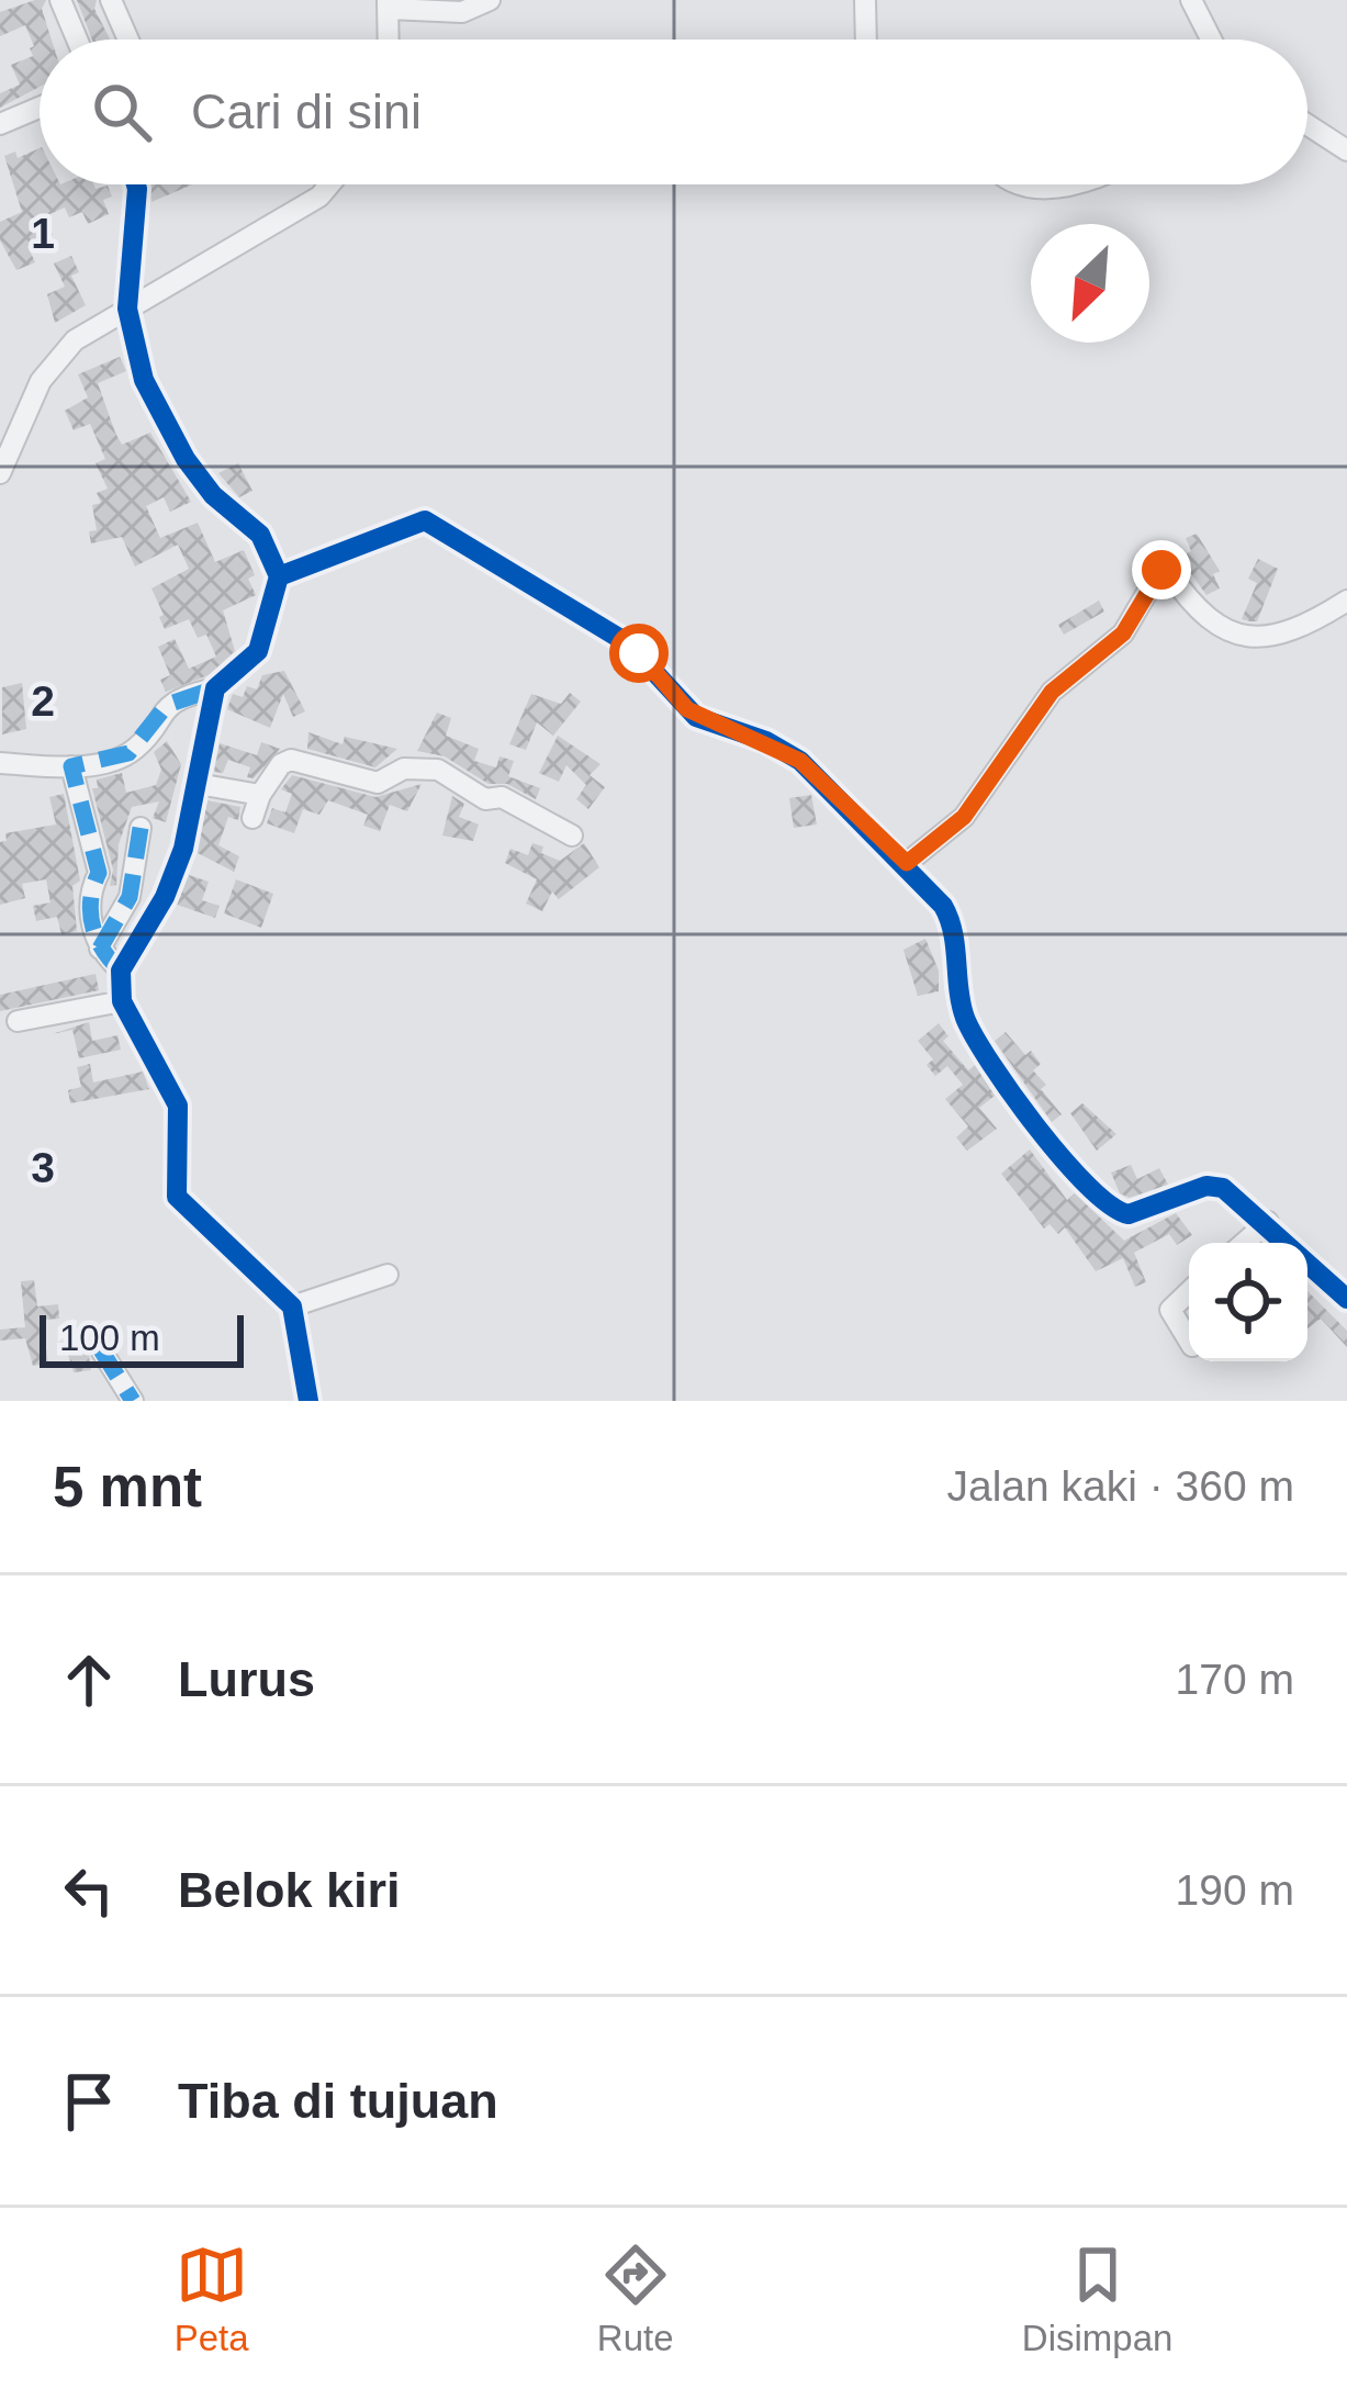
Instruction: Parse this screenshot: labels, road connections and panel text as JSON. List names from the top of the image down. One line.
{"scale_bar":"100 m","north":"bottom left","page":{"search":"Cari di sini","scale":"100 m","heading":["5 mnt","Jalan kaki · 360 m"],"list":[["Lurus","170 m"],["Belok kiri","190 m"],"Tiba di tujuan"],"nav":["Peta","Rute","Disimpan"]},"grid":{"rows":["1","2","3"]}}
